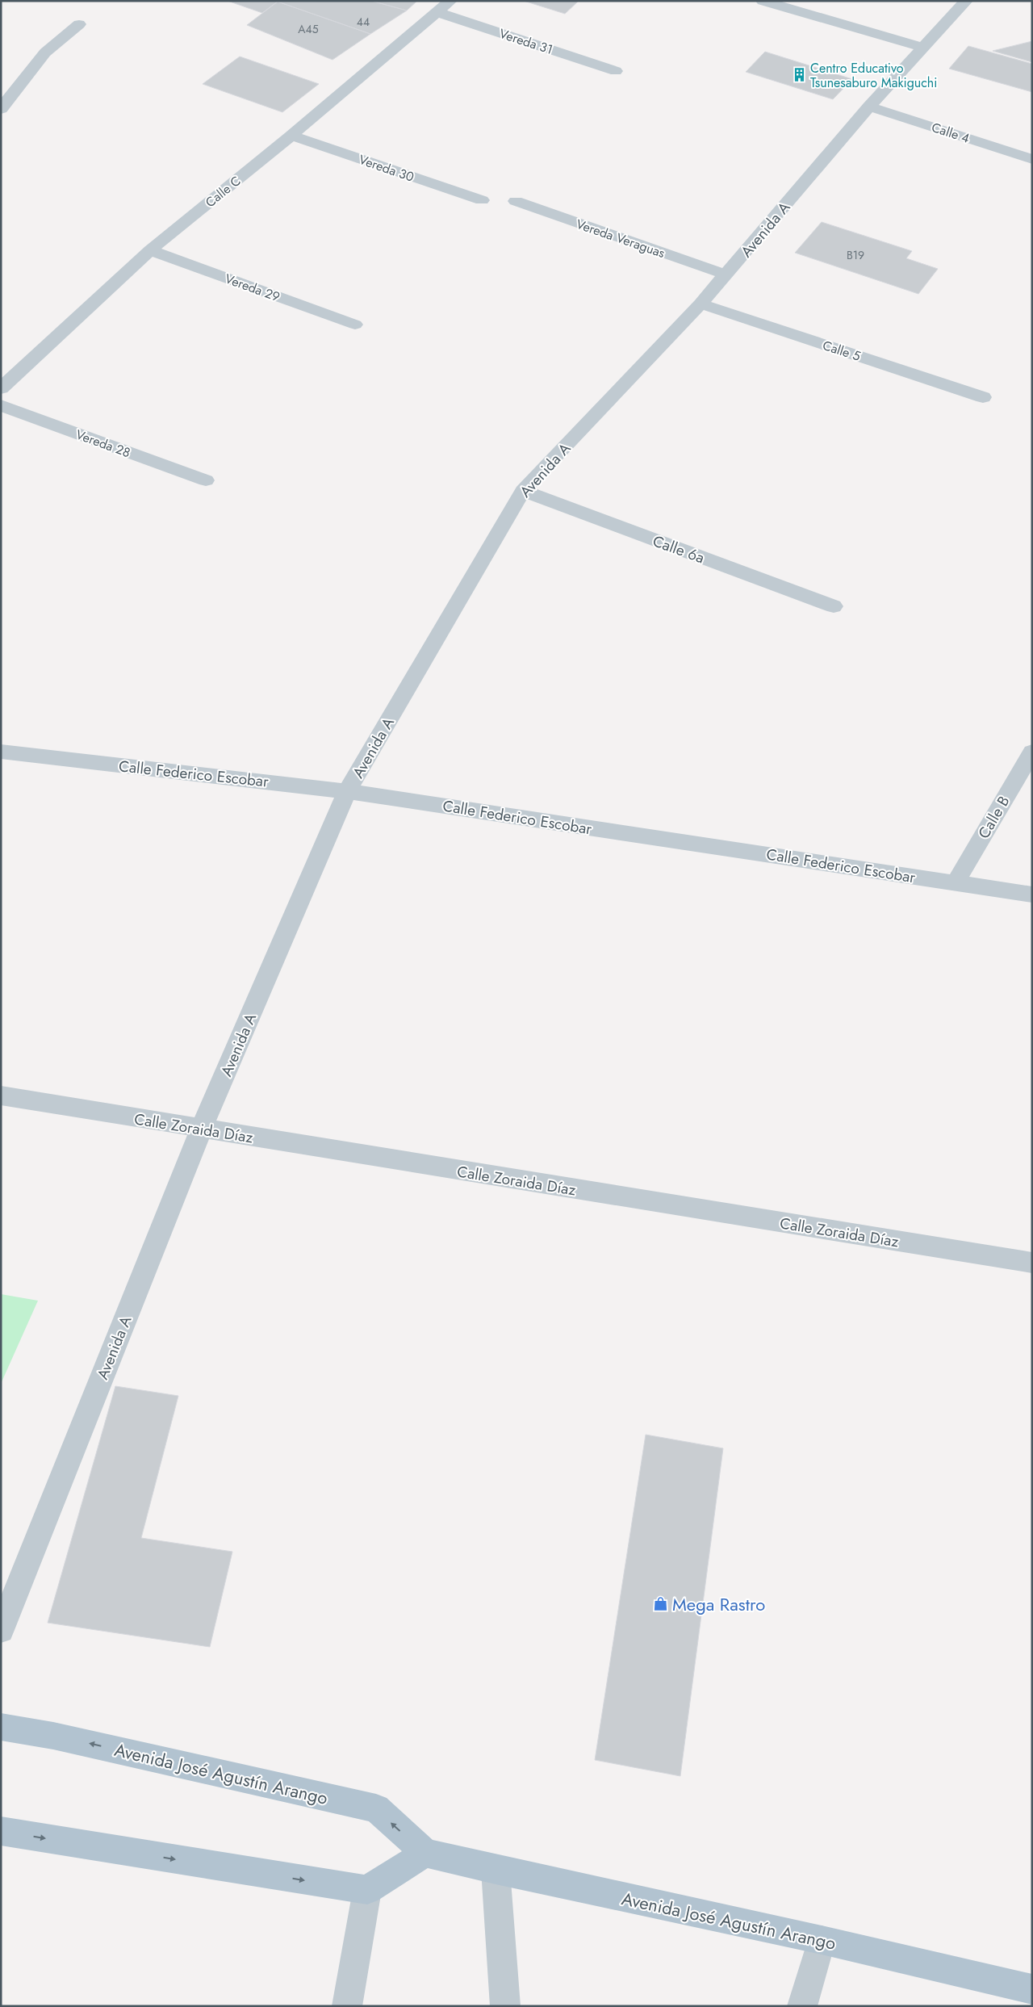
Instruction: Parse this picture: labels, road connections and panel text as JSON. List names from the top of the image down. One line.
{"streets":{"main road":["Avenida José Agustín Arango"],"street":["Vereda 31","Calle 4","Vereda 30","Calle C","Avenida A","Vereda Veraguas","Vereda 29","Calle 5","Vereda 28","Calle 6a","Calle Federico Escobar","Calle B","Calle Zoraida Díaz"]},"crossings":[["Vereda 31","Calle C"],["Calle 4","Avenida A"],["Vereda 30","Calle C"],["Calle C","Vereda 29"],["Avenida A","Vereda Veraguas"],["Avenida A","Calle 5"],["Avenida A","Calle 6a"],["Avenida A","Calle Federico Escobar"],["Avenida A","Calle Zoraida Díaz"],["Calle Federico Escobar","Calle B"]],"places":{"building":["Centro Educativo Tsunesaburo Makiguchi"],"shop":["Mega Rastro"]},"house_numbers":["44","A45","B19"]}
